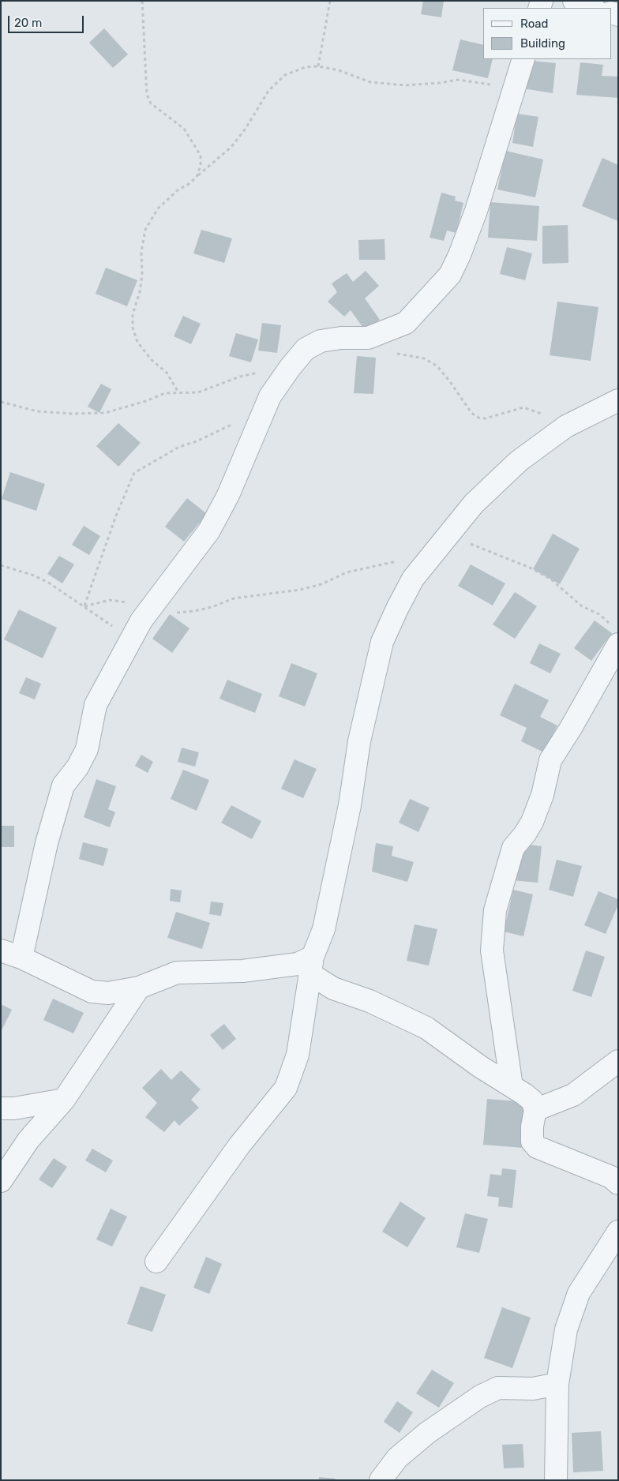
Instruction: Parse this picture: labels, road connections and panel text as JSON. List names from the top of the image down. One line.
{"legend":["Road","Building"],"scale_bar":"20 m"}
